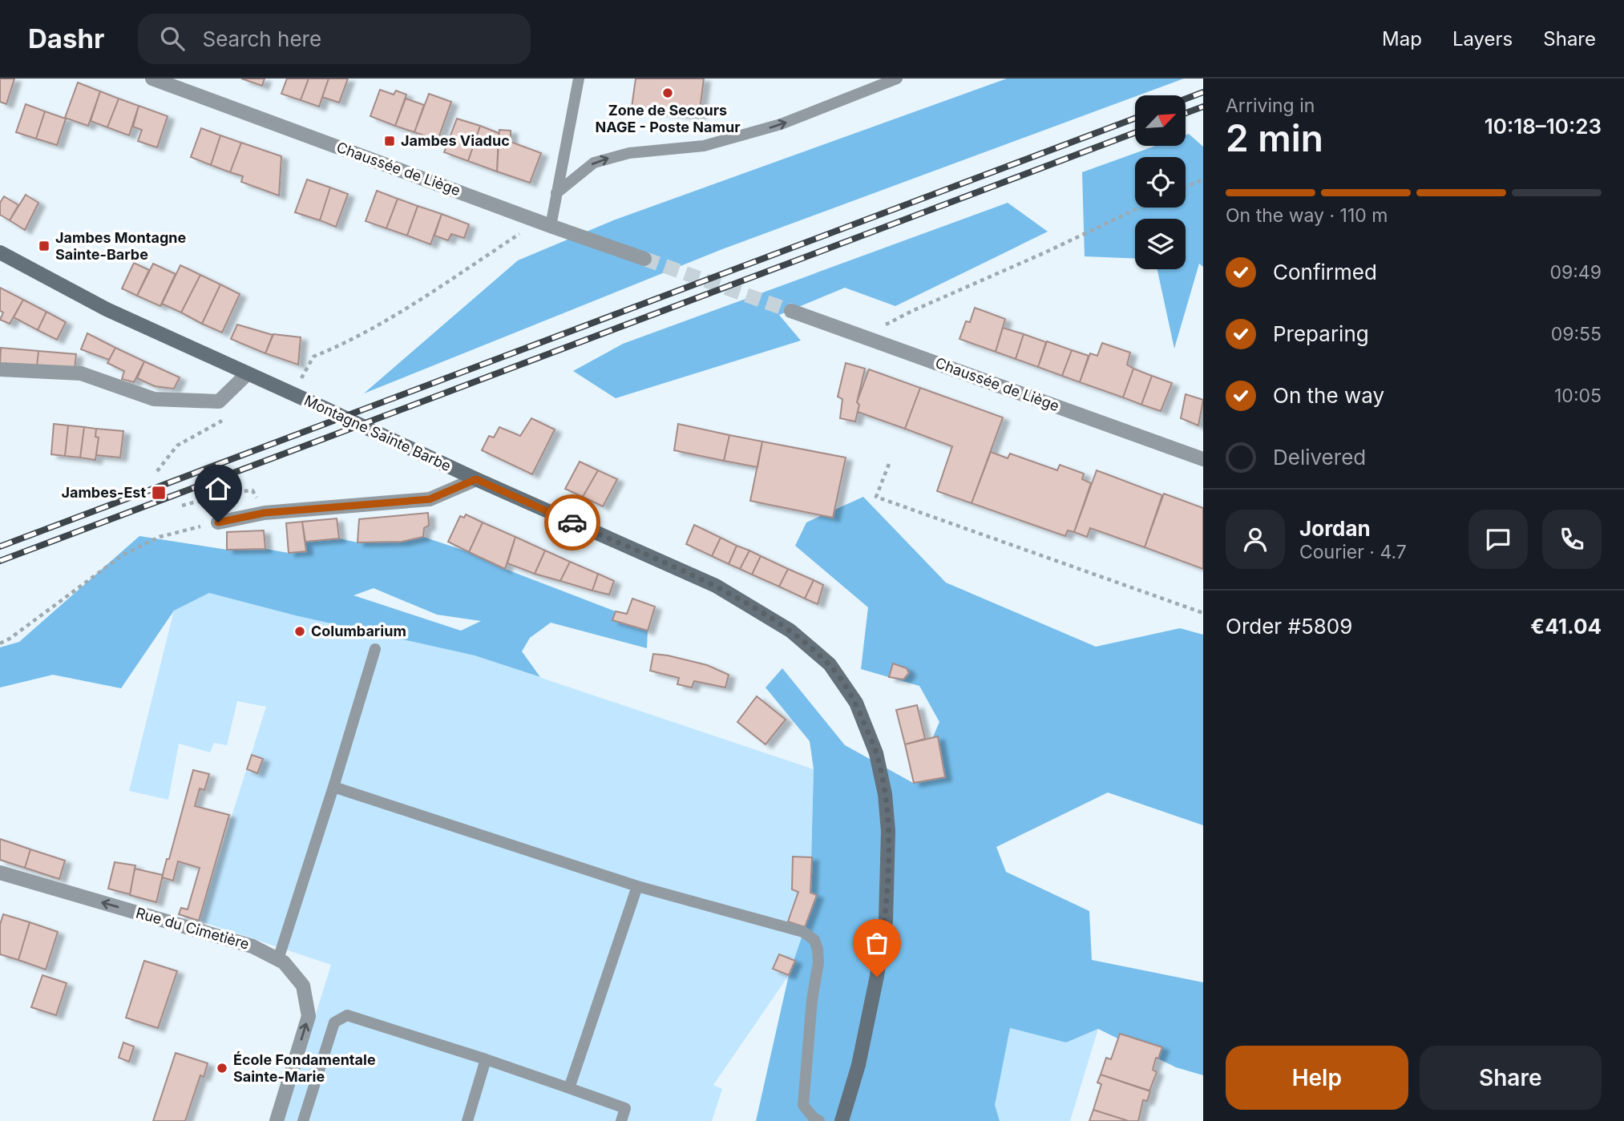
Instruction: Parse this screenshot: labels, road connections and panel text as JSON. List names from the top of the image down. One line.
{"streets":{"main road":["Montagne Sainte Barbe"],"street":["Chaussée de Liège","Rue du Cimetière"]},"places":{"other":["Zone de Secours NAGE - Poste Namur","Columbarium","École Fondamentale Sainte-Marie"],"transit":["Jambes Viaduc","Jambes Montagne Sainte-Barbe","Jambes-Est"]},"north":"top right","page":{"header":"Dashr","search":"Search here","nav":["Map","Layers","Share"],"heading":["2 min","Arriving in","10:18–10:23"],"panel":["Jordan","Courier · 4.7","Order #5809","€41.04"],"bar":"On the way · 110 m","list":[["Confirmed","09:49"],["Preparing","09:55"],["On the way","10:05"],"Delivered"],"buttons":["Help","Share"]}}
